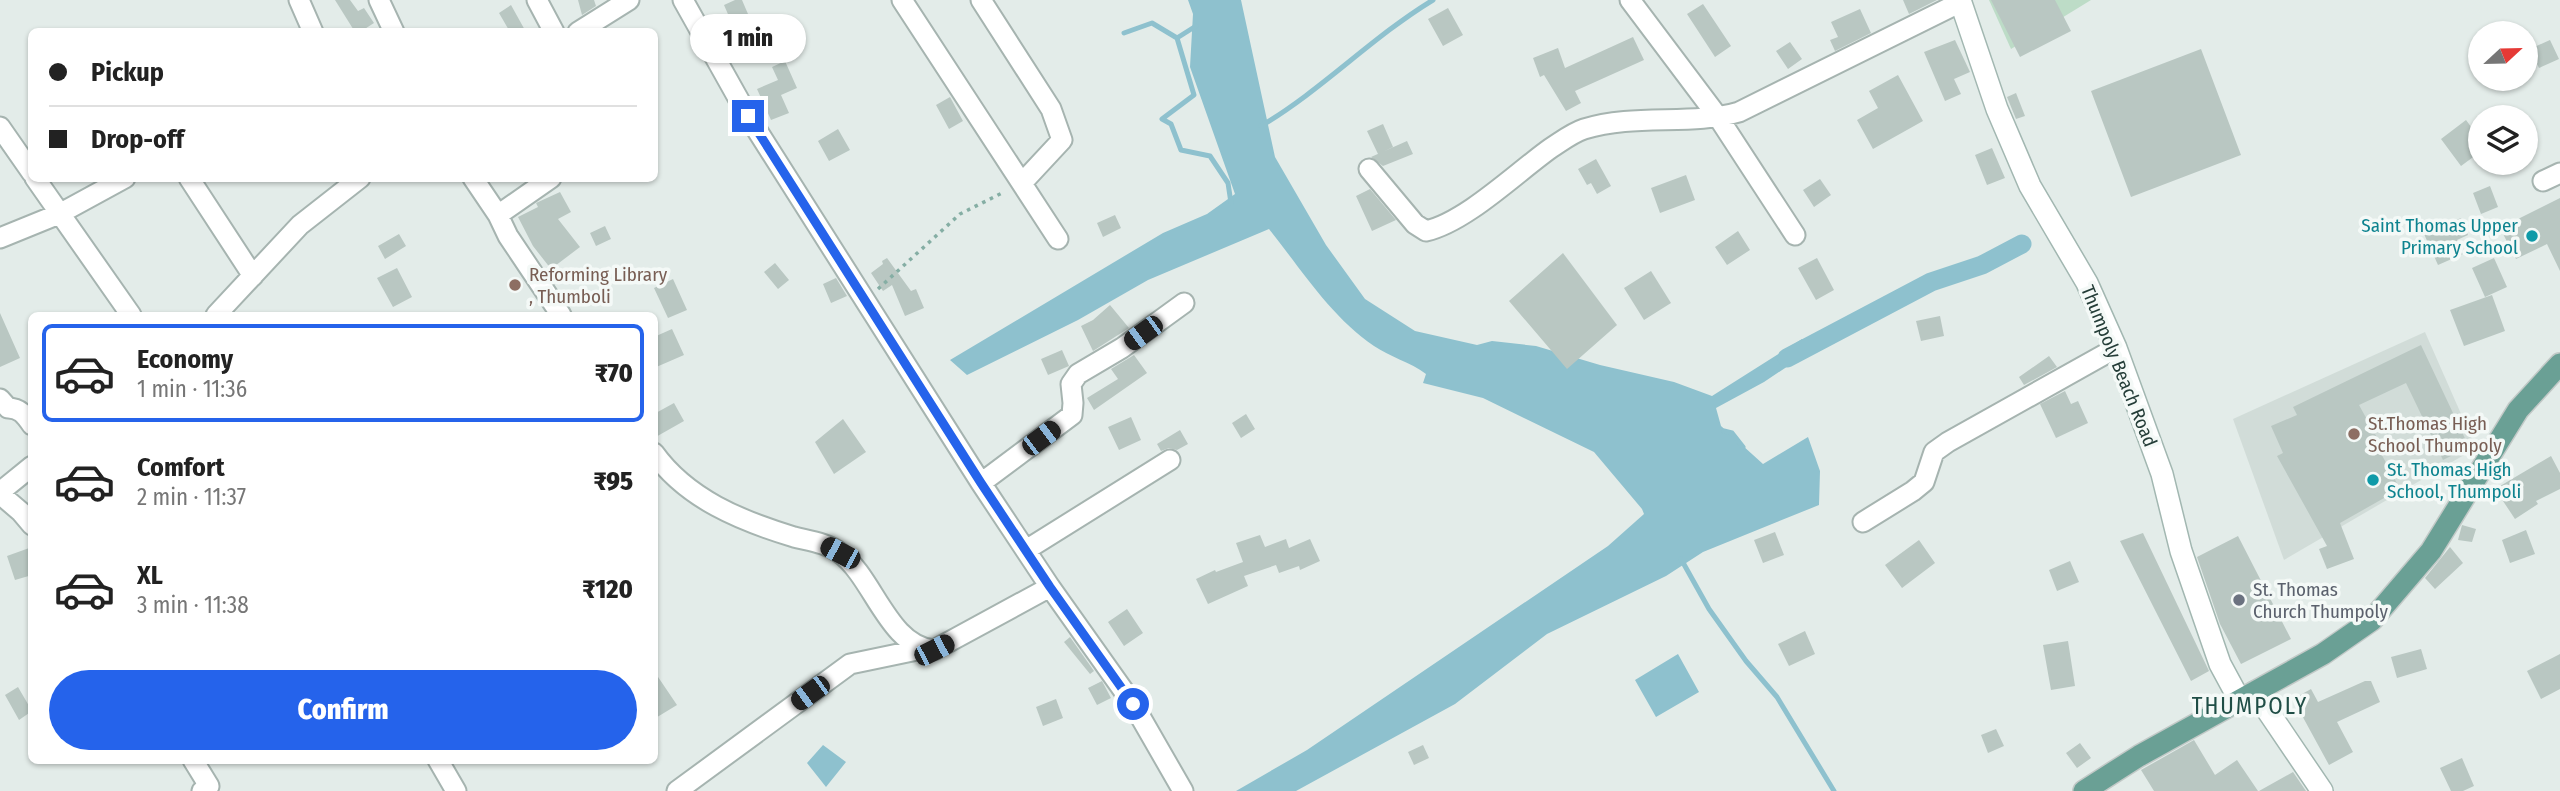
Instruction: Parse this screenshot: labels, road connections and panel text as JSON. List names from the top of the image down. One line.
{"streets":{"main road":["Thumpoly Beach Road"]},"districts":["THUMPOLY"],"places":["Saint Thomas Upper Primary School","Reforming Library , Thumboli","St.Thomas High School Thumpoly","St. Thomas High School, Thumpoli","St. Thomas Church Thumpoly"],"north":"right","page":{"bubble":"1 min","banner":["Pickup","Drop-off"],"list":[{"name":"Economy","note":"1 min · 11:36","value":"₹70"},{"name":"Comfort","note":"2 min · 11:37","value":"₹95"},{"name":"XL","note":"3 min · 11:38","value":"₹120"}],"buttons":"Confirm"}}
